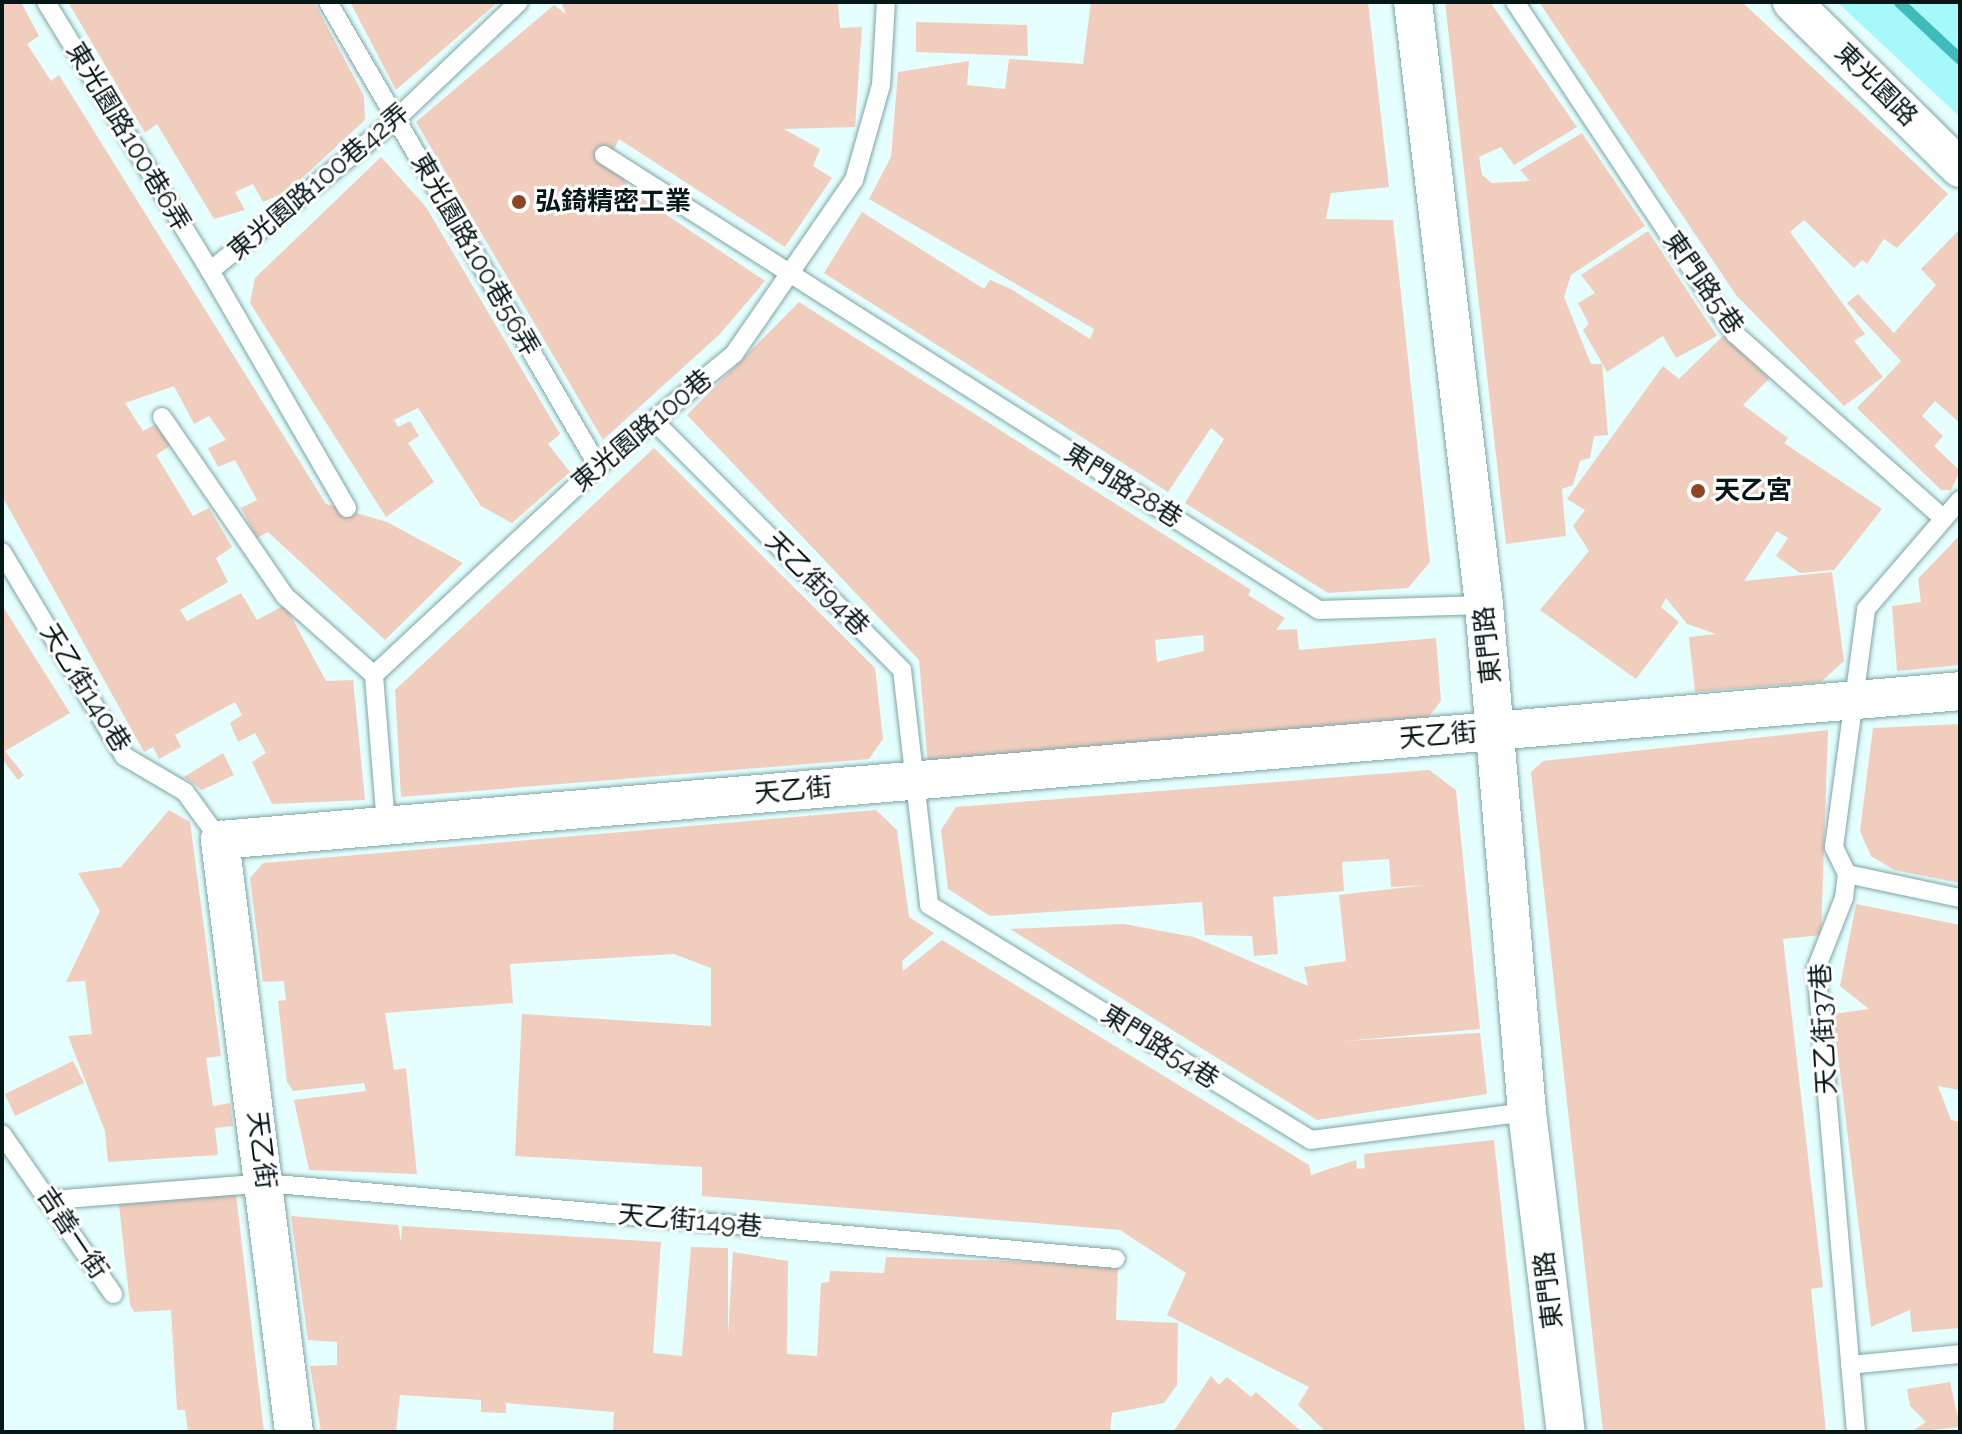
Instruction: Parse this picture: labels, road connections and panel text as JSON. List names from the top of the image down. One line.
{"streets":{"street":["東光園路","東門路","天乙街"],"lane":["東光園路100巷6弄","東光園路100巷42弄","東光園路100巷56弄","東門路5巷","東光園路100巷","東門路28巷","天乙街94巷","天乙街140巷","天乙街37巷","東門路54巷","天乙街149巷","吉善一街"]},"crossings":[["東光園路100巷6弄","東光園路100巷42弄"],["東光園路100巷42弄","東光園路100巷56弄"],["東光園路100巷56弄","東光園路100巷"],["東光園路100巷","東門路28巷"],["東光園路100巷","天乙街94巷"],["東門路28巷","東門路"],["天乙街94巷","天乙街"],["天乙街94巷","東門路54巷"],["東門路","天乙街"],["東門路","東門路54巷"],["天乙街140巷","天乙街"],["天乙街","東門路54巷"],["天乙街","天乙街149巷"],["天乙街149巷","吉善一街"]],"places":["弘錡精密工業","天乙宮"]}
